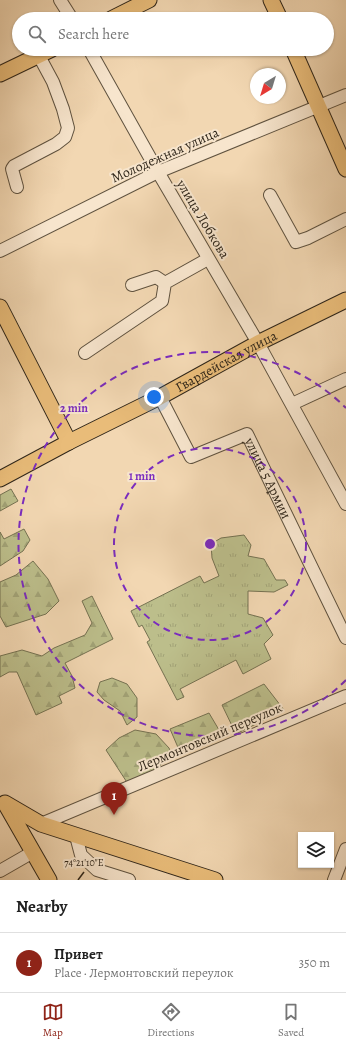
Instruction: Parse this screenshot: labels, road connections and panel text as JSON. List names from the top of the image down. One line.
{"streets":{"main road":["Гвардейская улица"],"street":["Молодежная улица","улица Лобкова","улица 5 Армии","Лермонтовский переулок"]},"crossings":[["Молодежная улица","улица Лобкова"],["улица Лобкова","Гвардейская улица"],["Гвардейская улица","улица 5 Армии"]],"north":"bottom left","page":{"search":"Search here","pins":"1","heading":"Nearby","list":[{"mark":"1","name":"Привет","note":"Place · Лермонтовский переулок","value":"350 m"}],"nav":["Map","Directions","Saved"]},"coordinates":["74°21'10\"E"],"rings":["2 min","1 min"]}
